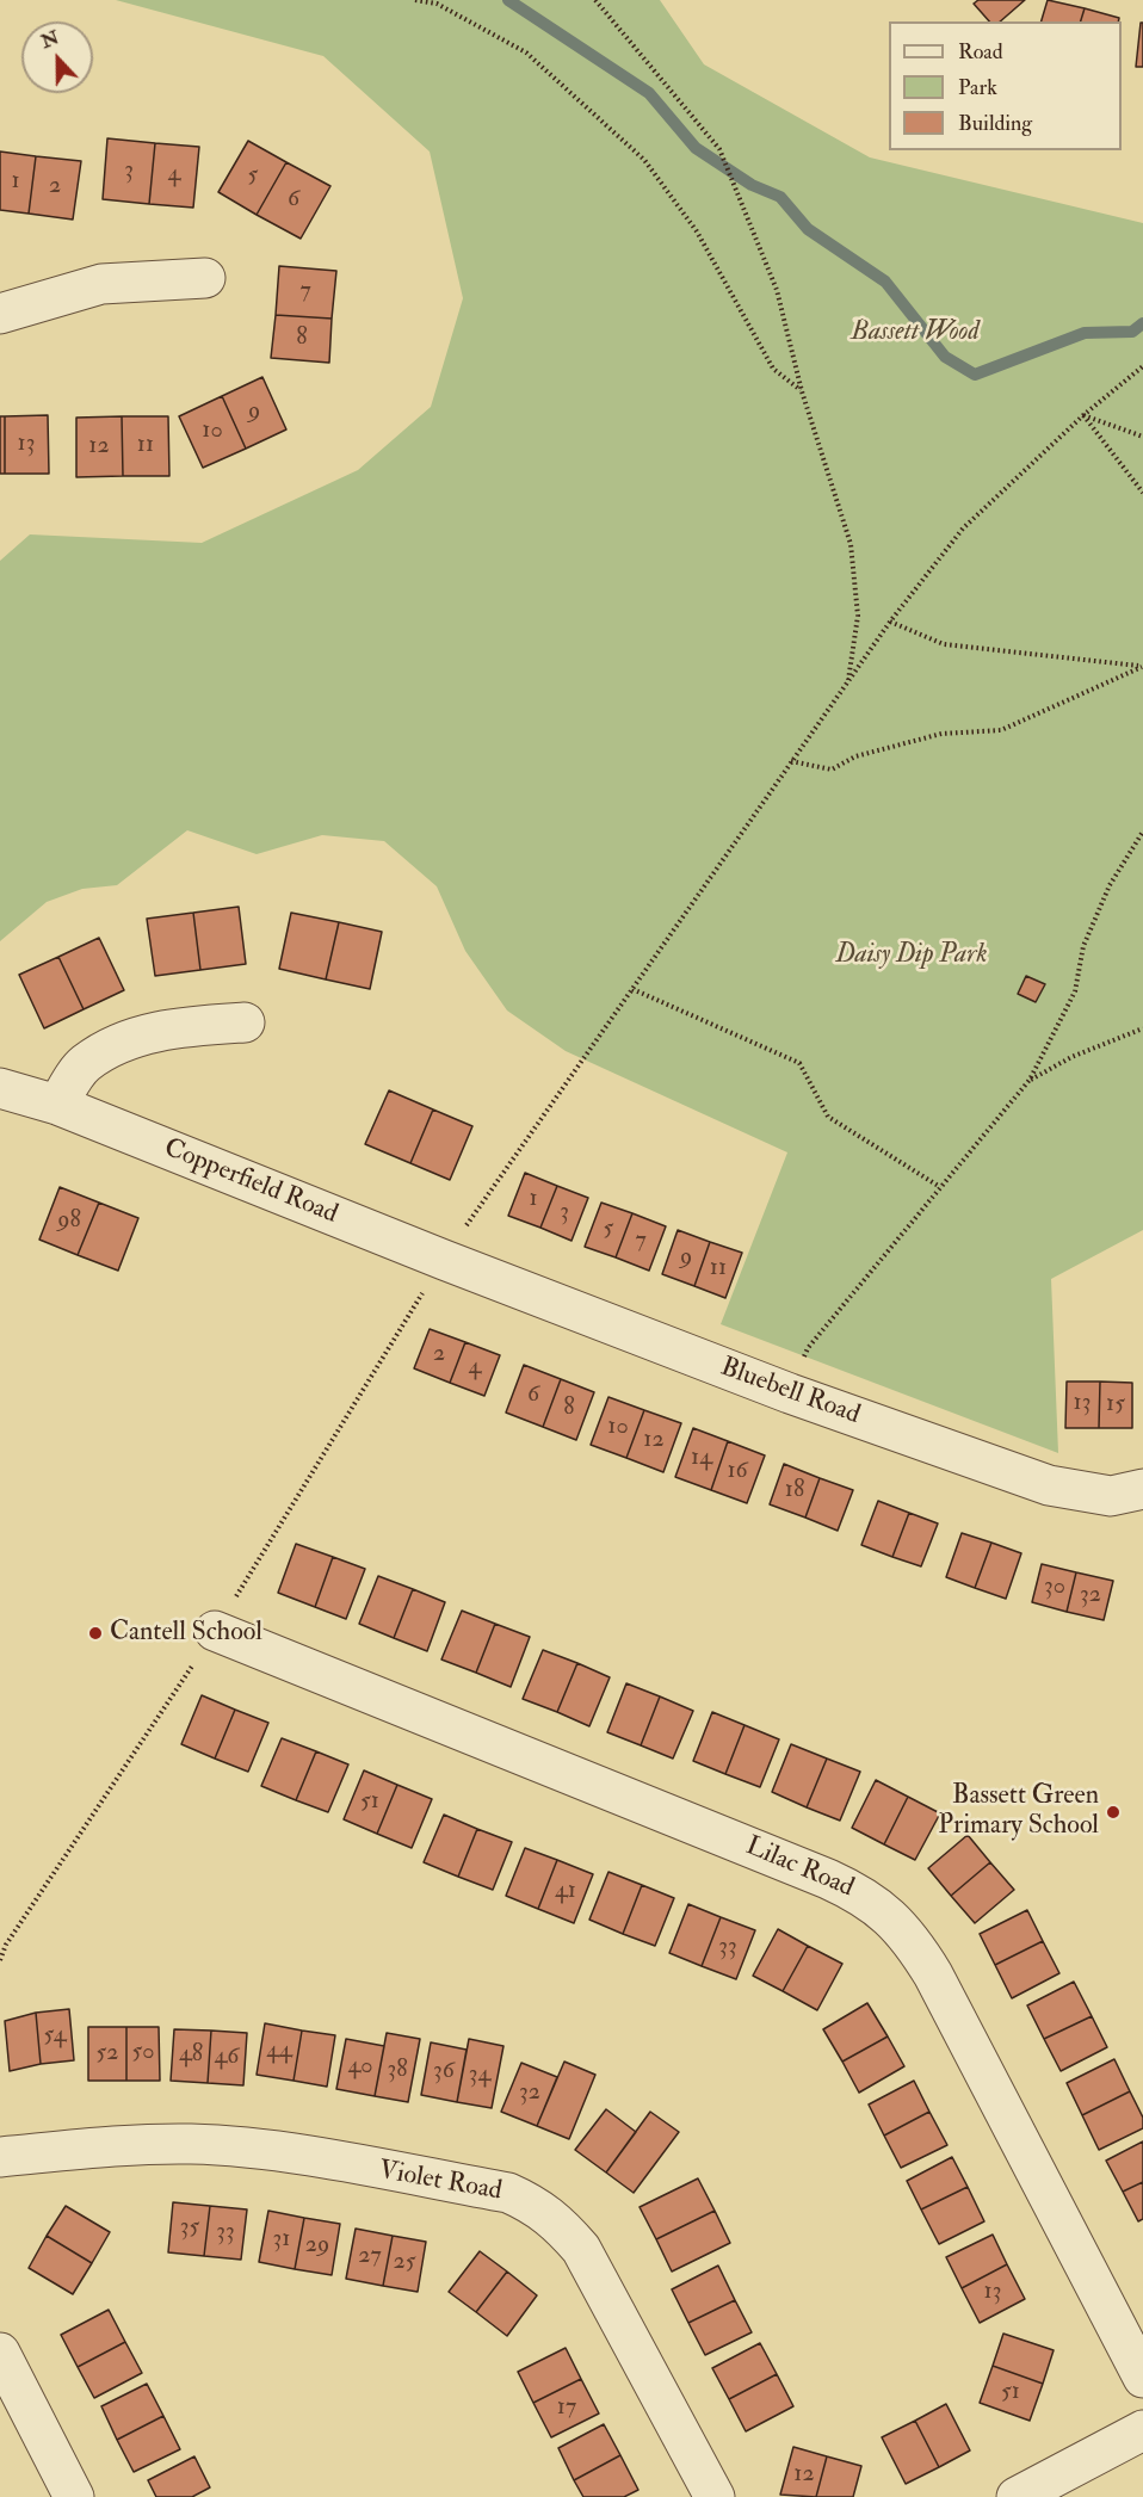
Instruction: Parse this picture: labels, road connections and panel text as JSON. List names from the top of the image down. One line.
{"streets":{"street":["Copperfield Road","Bluebell Road","Lilac Road","Violet Road"]},"crossings":[["Copperfield Road","Bluebell Road"]],"parks":["Bassett Wood","Daisy Dip Park"],"places":["Cantell School","Bassett Green Primary School"],"house_numbers":["3","4","5","1","2","6","7","8","9","10","13","11","12","1","3","98","5","7","9","11","2","4","6","13","15","8","10","12","14","16","18","30","32","51","41","33","54","44","50","52","48","46","40","38","36","34","32","35","33","31","29","27","25","13","51","17","12"],"legend":["Road","Park","Building"],"north":"top"}
